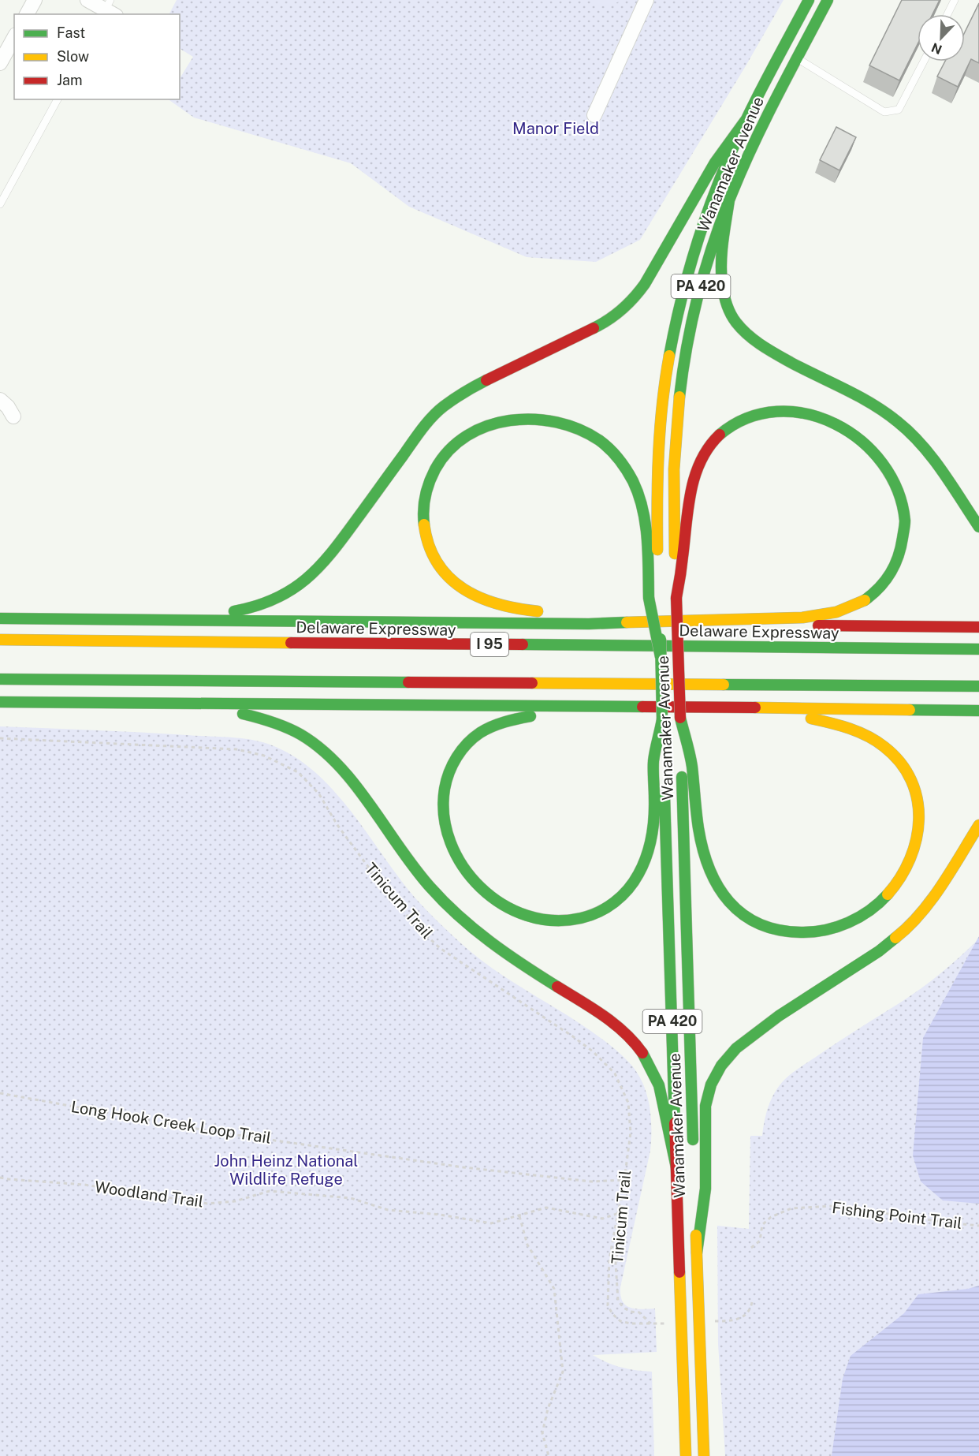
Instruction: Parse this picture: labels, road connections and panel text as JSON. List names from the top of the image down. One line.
{"streets":{"main road":["Wanamaker Avenue","PA 420","Delaware Expressway","I 95"],"path":["Tinicum Trail","Long Hook Creek Loop Trail","Woodland Trail","Fishing Point Trail"]},"crossings":[["Tinicum Trail","Long Hook Creek Loop Trail"],["Tinicum Trail","Woodland Trail"]],"parks":["Manor Field","John Heinz National Wildlife Refuge"],"legend":["Fast","Slow","Jam"],"north":"bottom left"}
